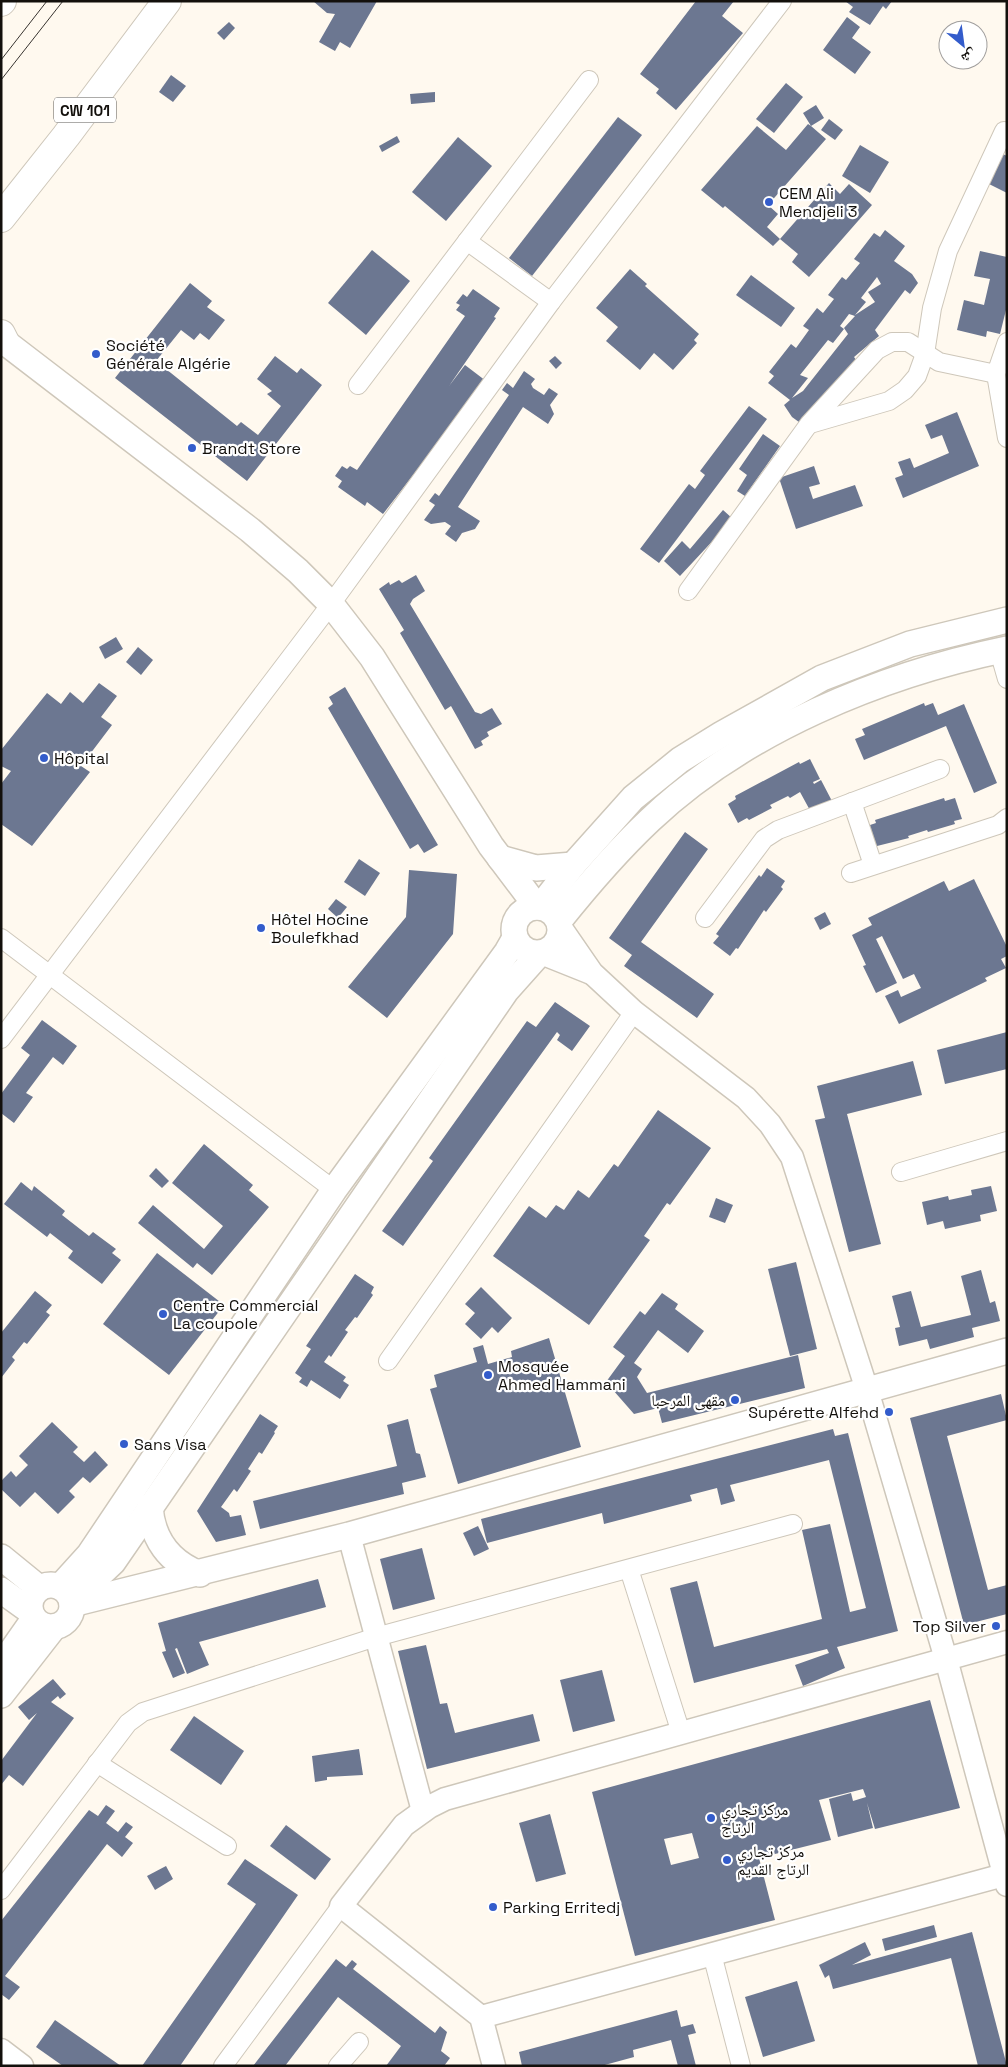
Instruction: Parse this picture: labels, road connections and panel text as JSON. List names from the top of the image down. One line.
{"streets":{"main road":["CW 101"]},"places":["CEM Ali Mendjeli 3","Société Générale Algérie","Brandt Store","Hôpital","Hôtel Hocine Boulefkhad","Centre Commercial La coupole","Mosquée Ahmed Hammani","مقهى المرحبا","Supérette Alfehd","Sans Visa","Top Silver","مركز تجاري الرتاج","مركز تجاري الرتاج القديم","Parking Erritedj"],"north":"bottom right"}
